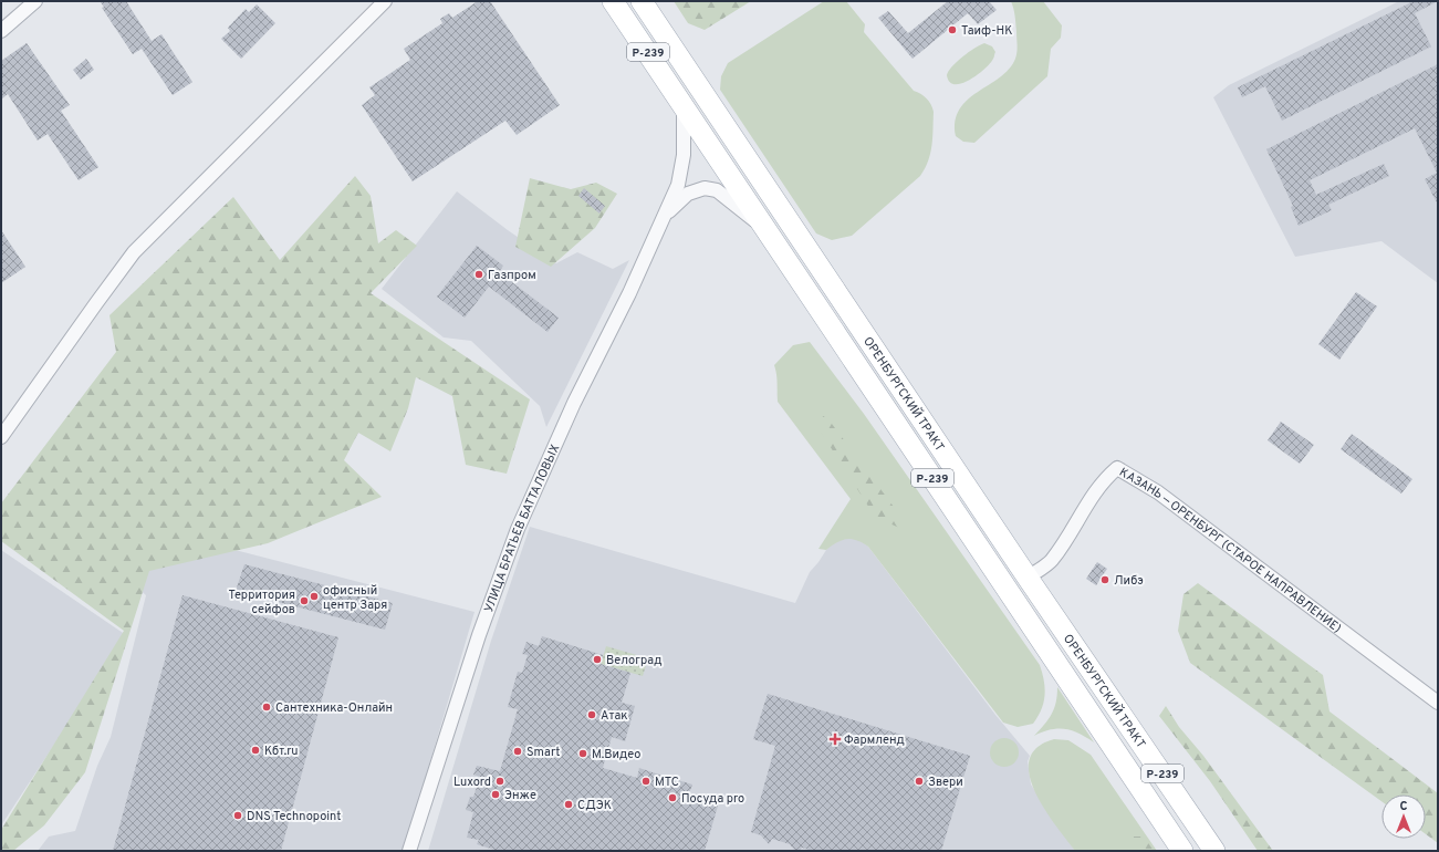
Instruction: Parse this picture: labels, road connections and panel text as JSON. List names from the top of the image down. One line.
{"streets":{"main road":["Р-239","ОРЕНБУРГСКИЙ ТРАКТ"],"street":["УЛИЦА БРАТЬЕВ БАТТАЛОВЫХ","КАЗАНЬ — ОРЕНБУРГ (СТАРОЕ НАПРАВЛЕНИЕ)"]},"crossings":[["ОРЕНБУРГСКИЙ ТРАКТ","УЛИЦА БРАТЬЕВ БАТТАЛОВЫХ"],["ОРЕНБУРГСКИЙ ТРАКТ","КАЗАНЬ — ОРЕНБУРГ (СТАРОЕ НАПРАВЛЕНИЕ)"]],"places":{"other":["Таиф-НК","Газпром","Либэ","офисный центр Заря","Территория сейфов","Велоград","Сантехника-Онлайн","Атак","Кбт.ru","Smart","М.Видео","Luxord","МТС","Звери","Энже","Посуда pro","СДЭК","DNS Technopoint"],"health":["Фармленд"]},"north":"top"}
